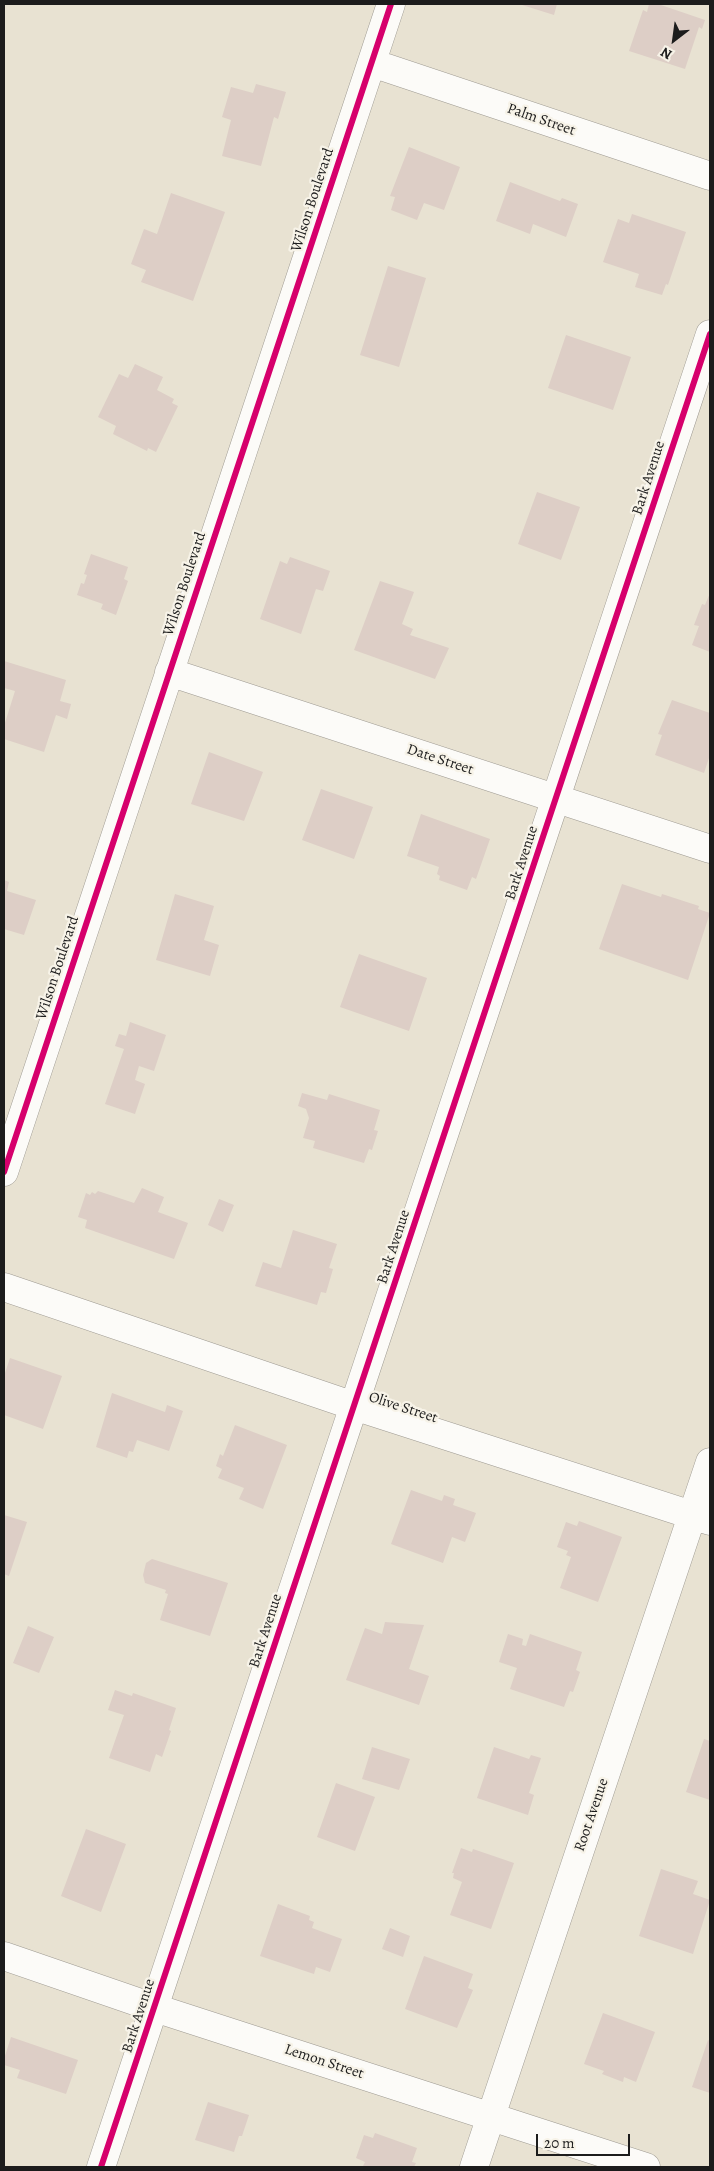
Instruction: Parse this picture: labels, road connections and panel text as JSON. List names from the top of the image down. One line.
{"streets":{"street":["Palm Street","Wilson Boulevard","Bark Avenue","Date Street","Olive Street","Root Avenue","Lemon Street"]},"crossings":[["Palm Street","Wilson Boulevard"],["Wilson Boulevard","Date Street"],["Bark Avenue","Date Street"],["Bark Avenue","Olive Street"],["Bark Avenue","Lemon Street"],["Olive Street","Root Avenue"],["Root Avenue","Lemon Street"]],"scale_bar":"20 m","north":"bottom left"}
